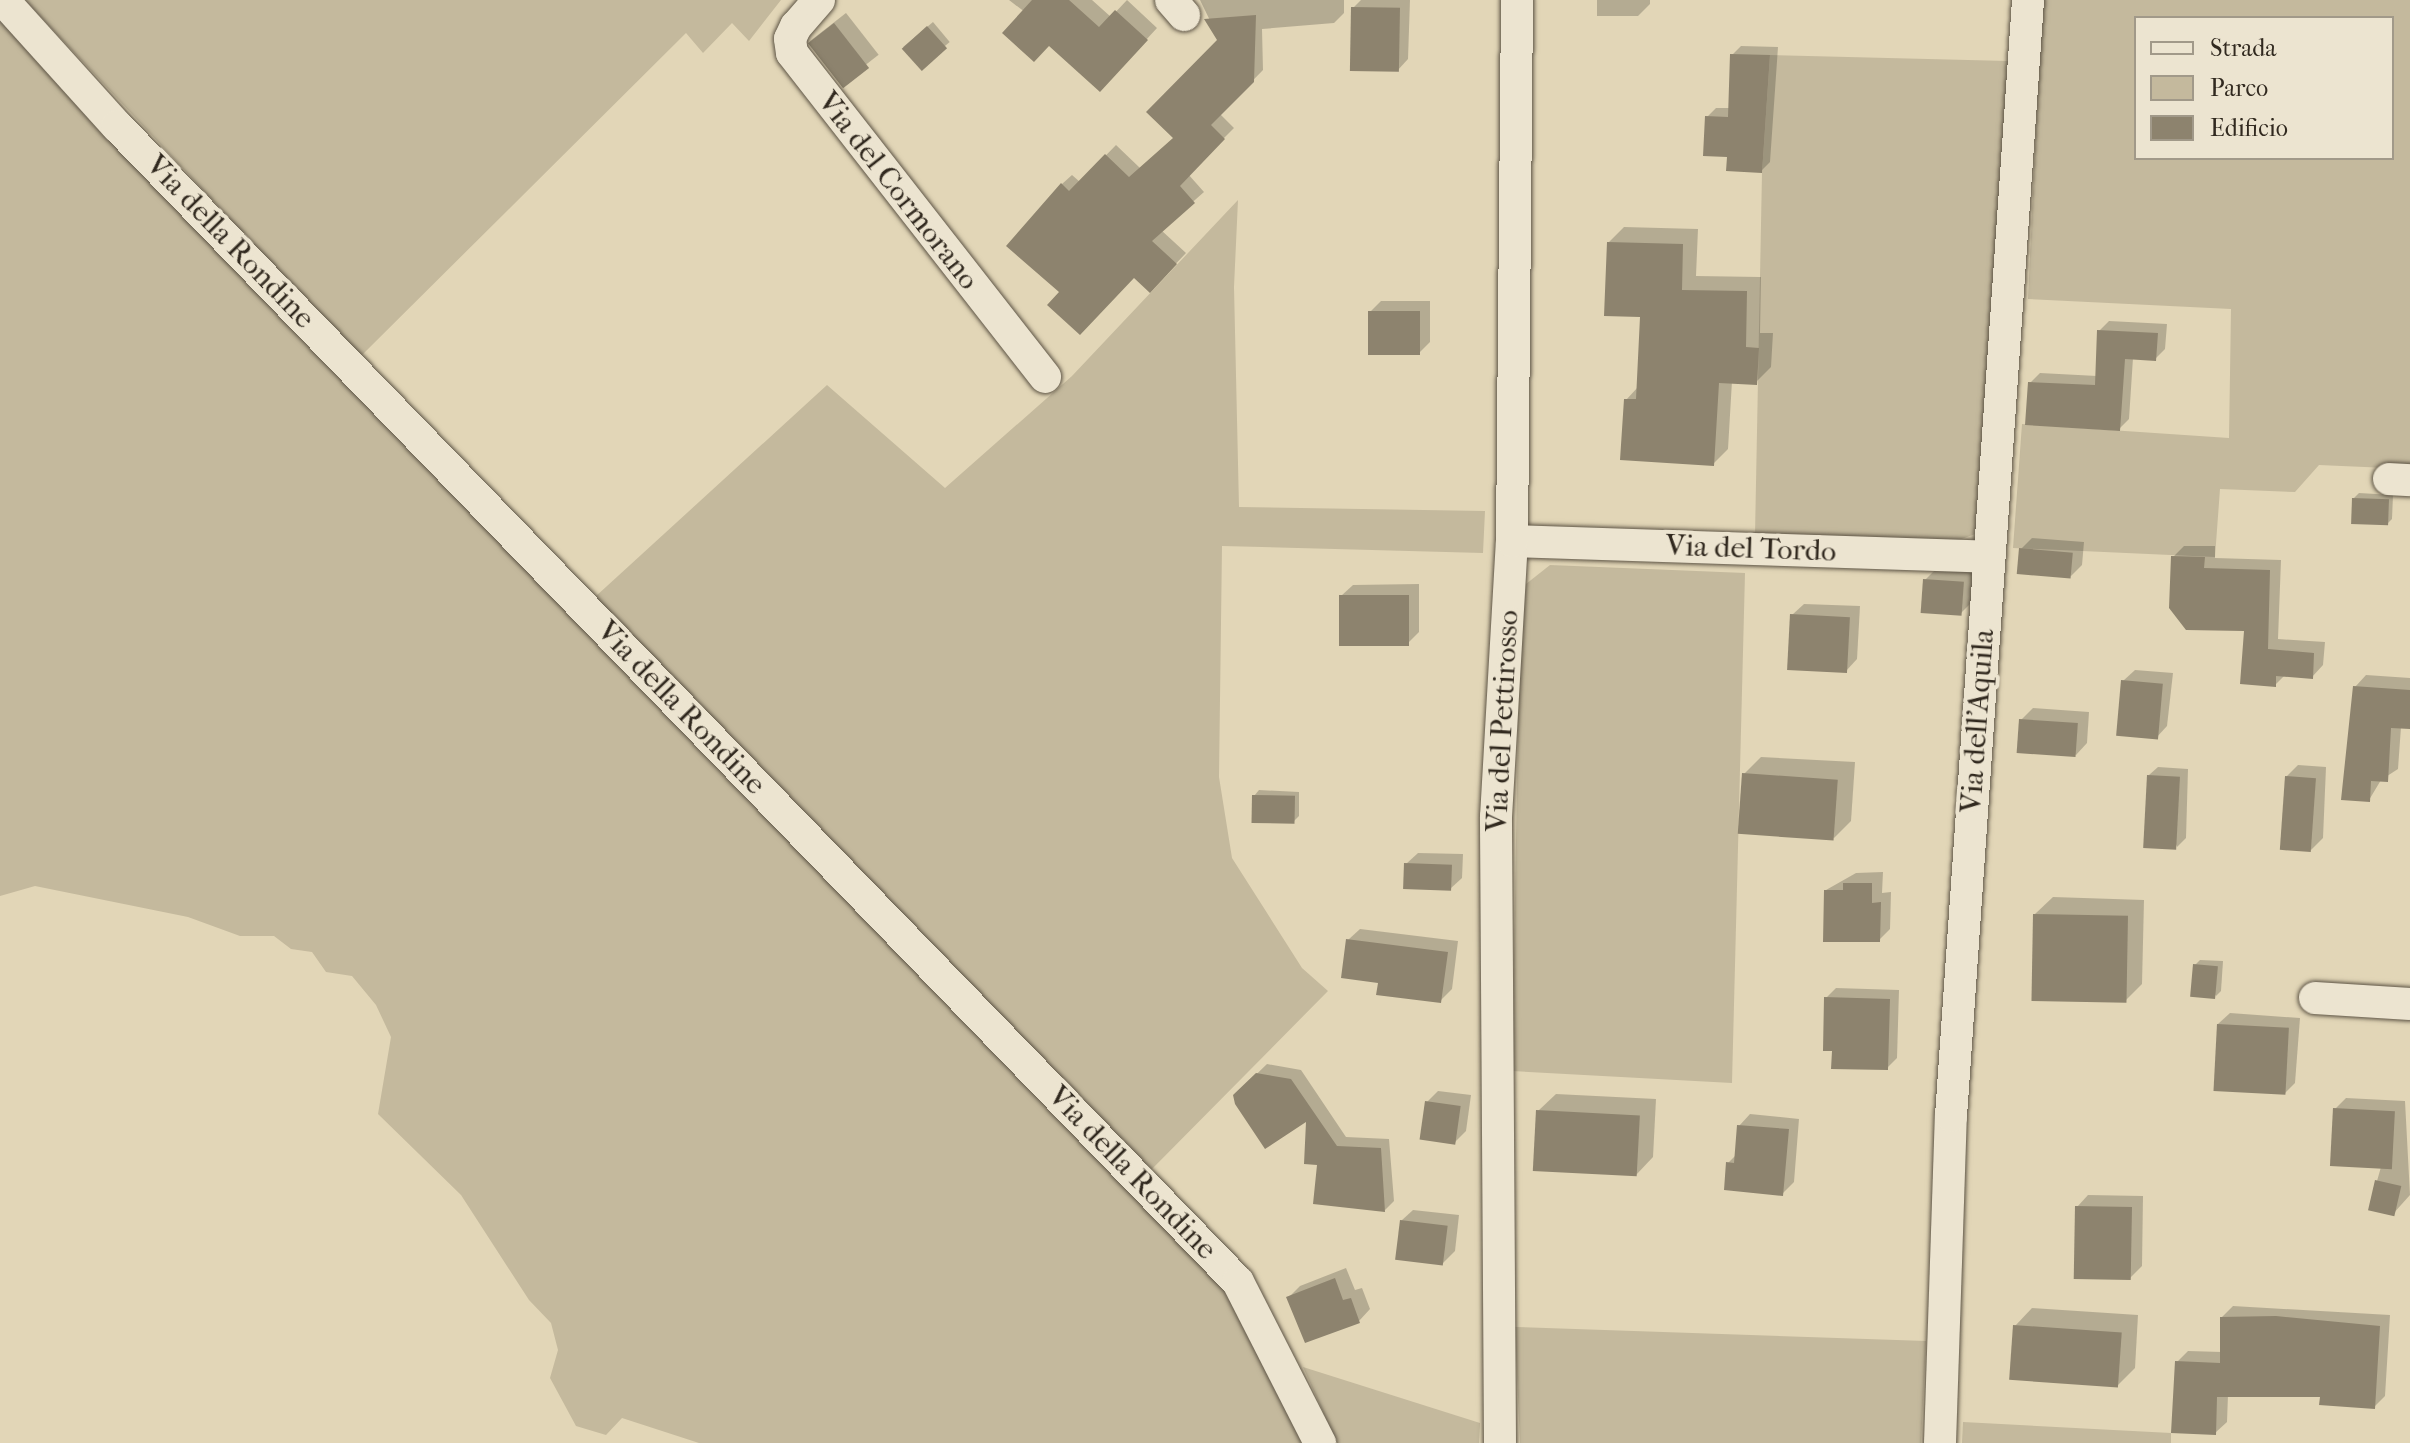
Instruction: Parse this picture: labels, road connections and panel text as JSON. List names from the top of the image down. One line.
{"streets":{"street":["Via del Cormorano","Via della Rondine","Via del Tordo","Via del Pettirosso","Via dell'Aquila"]},"crossings":[["Via del Tordo","Via del Pettirosso"],["Via del Tordo","Via dell'Aquila"]],"legend":["Strada","Parco","Edificio"]}
